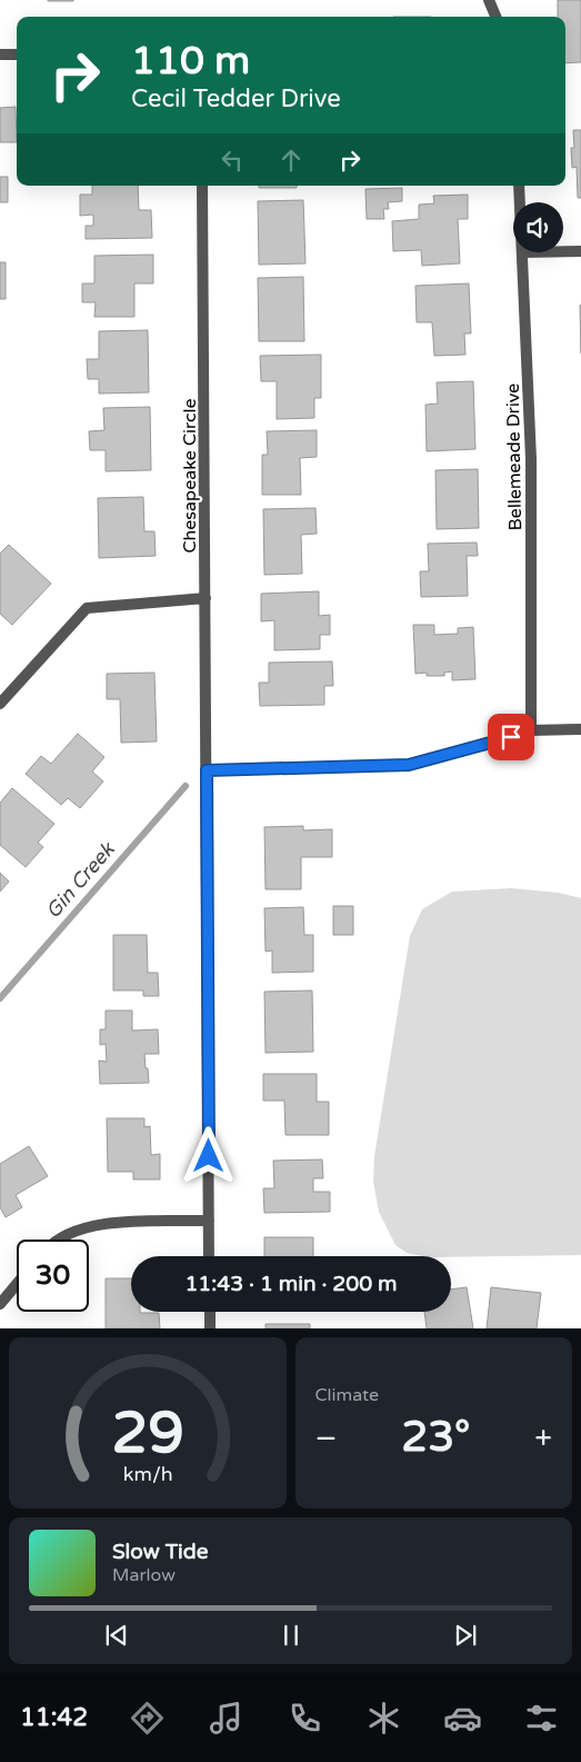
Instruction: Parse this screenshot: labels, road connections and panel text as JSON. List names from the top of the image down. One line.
{"streets":{"street":["Bellemeade Drive","Chesapeake Circle"]},"water":["Gin Creek"],"page":{"turn":["110 m","Cecil Tedder Drive"],"limit":"30","trip":"11:43 · 1 min · 200 m","tile":"Climate","heat":["−","23°","+"],"song":["Slow Tide","Marlow"],"tabs":"11:42","gauge":["29","km/h"]}}
